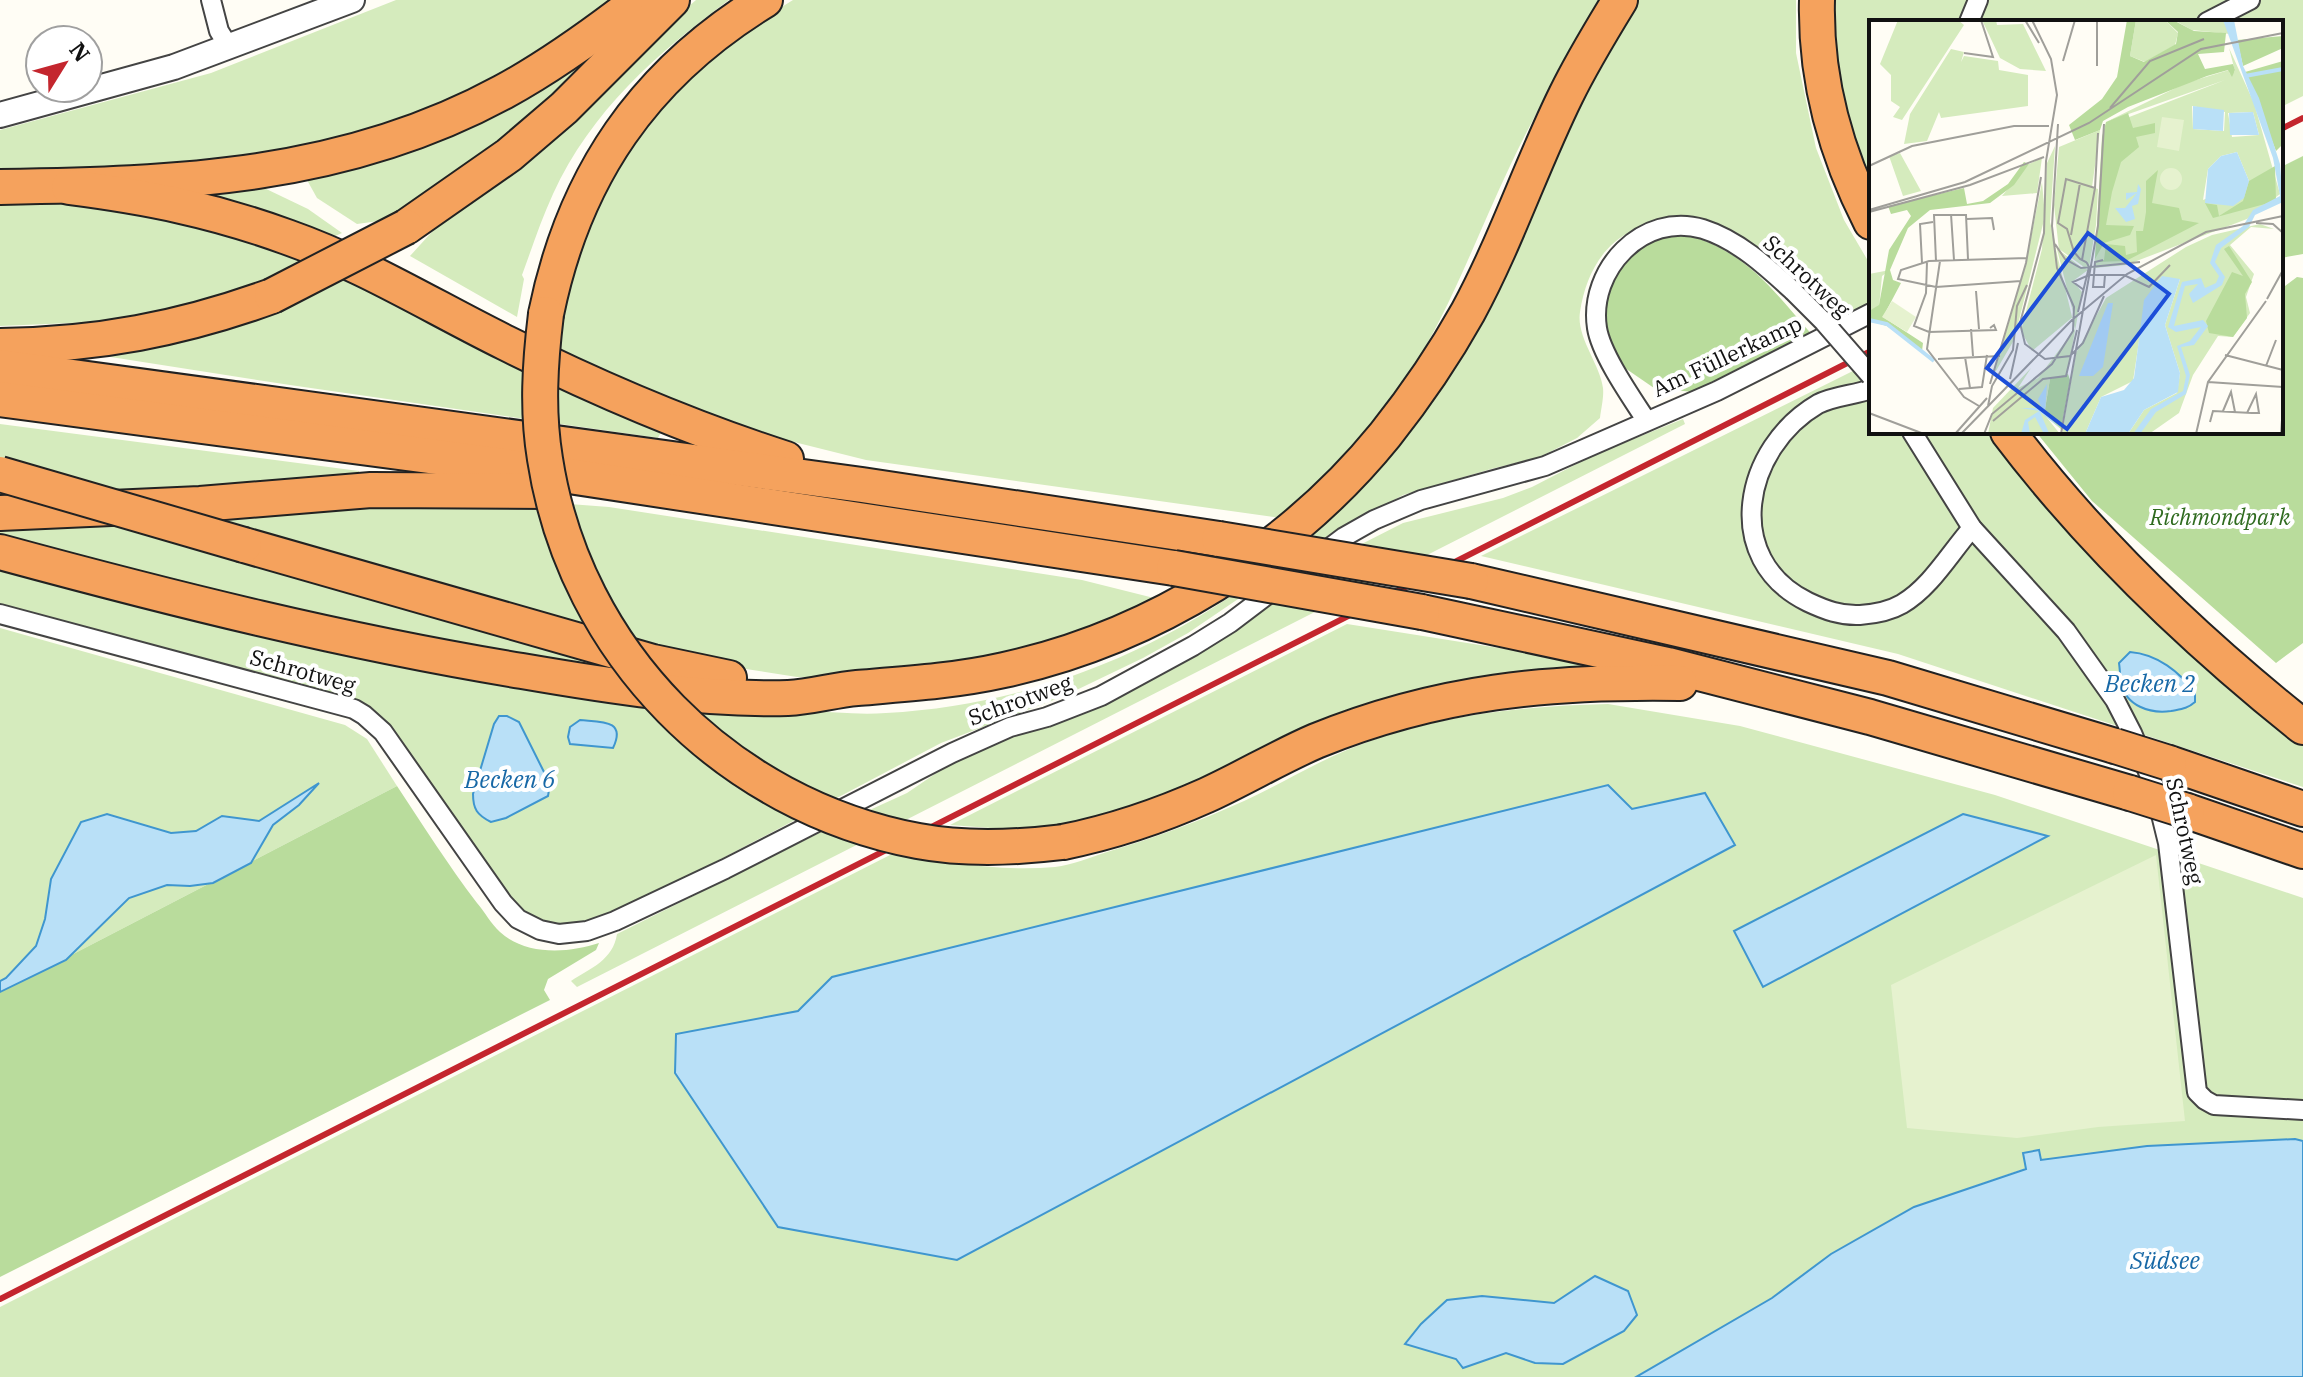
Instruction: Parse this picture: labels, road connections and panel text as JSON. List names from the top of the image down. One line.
{"streets":{"street":["Schrotweg","Am Füllerkamp"]},"crossings":[["Schrotweg","Am Füllerkamp"]],"water":["Becken 2","Becken 6","Südsee"],"parks":["Richmondpark"],"north":"top right"}
